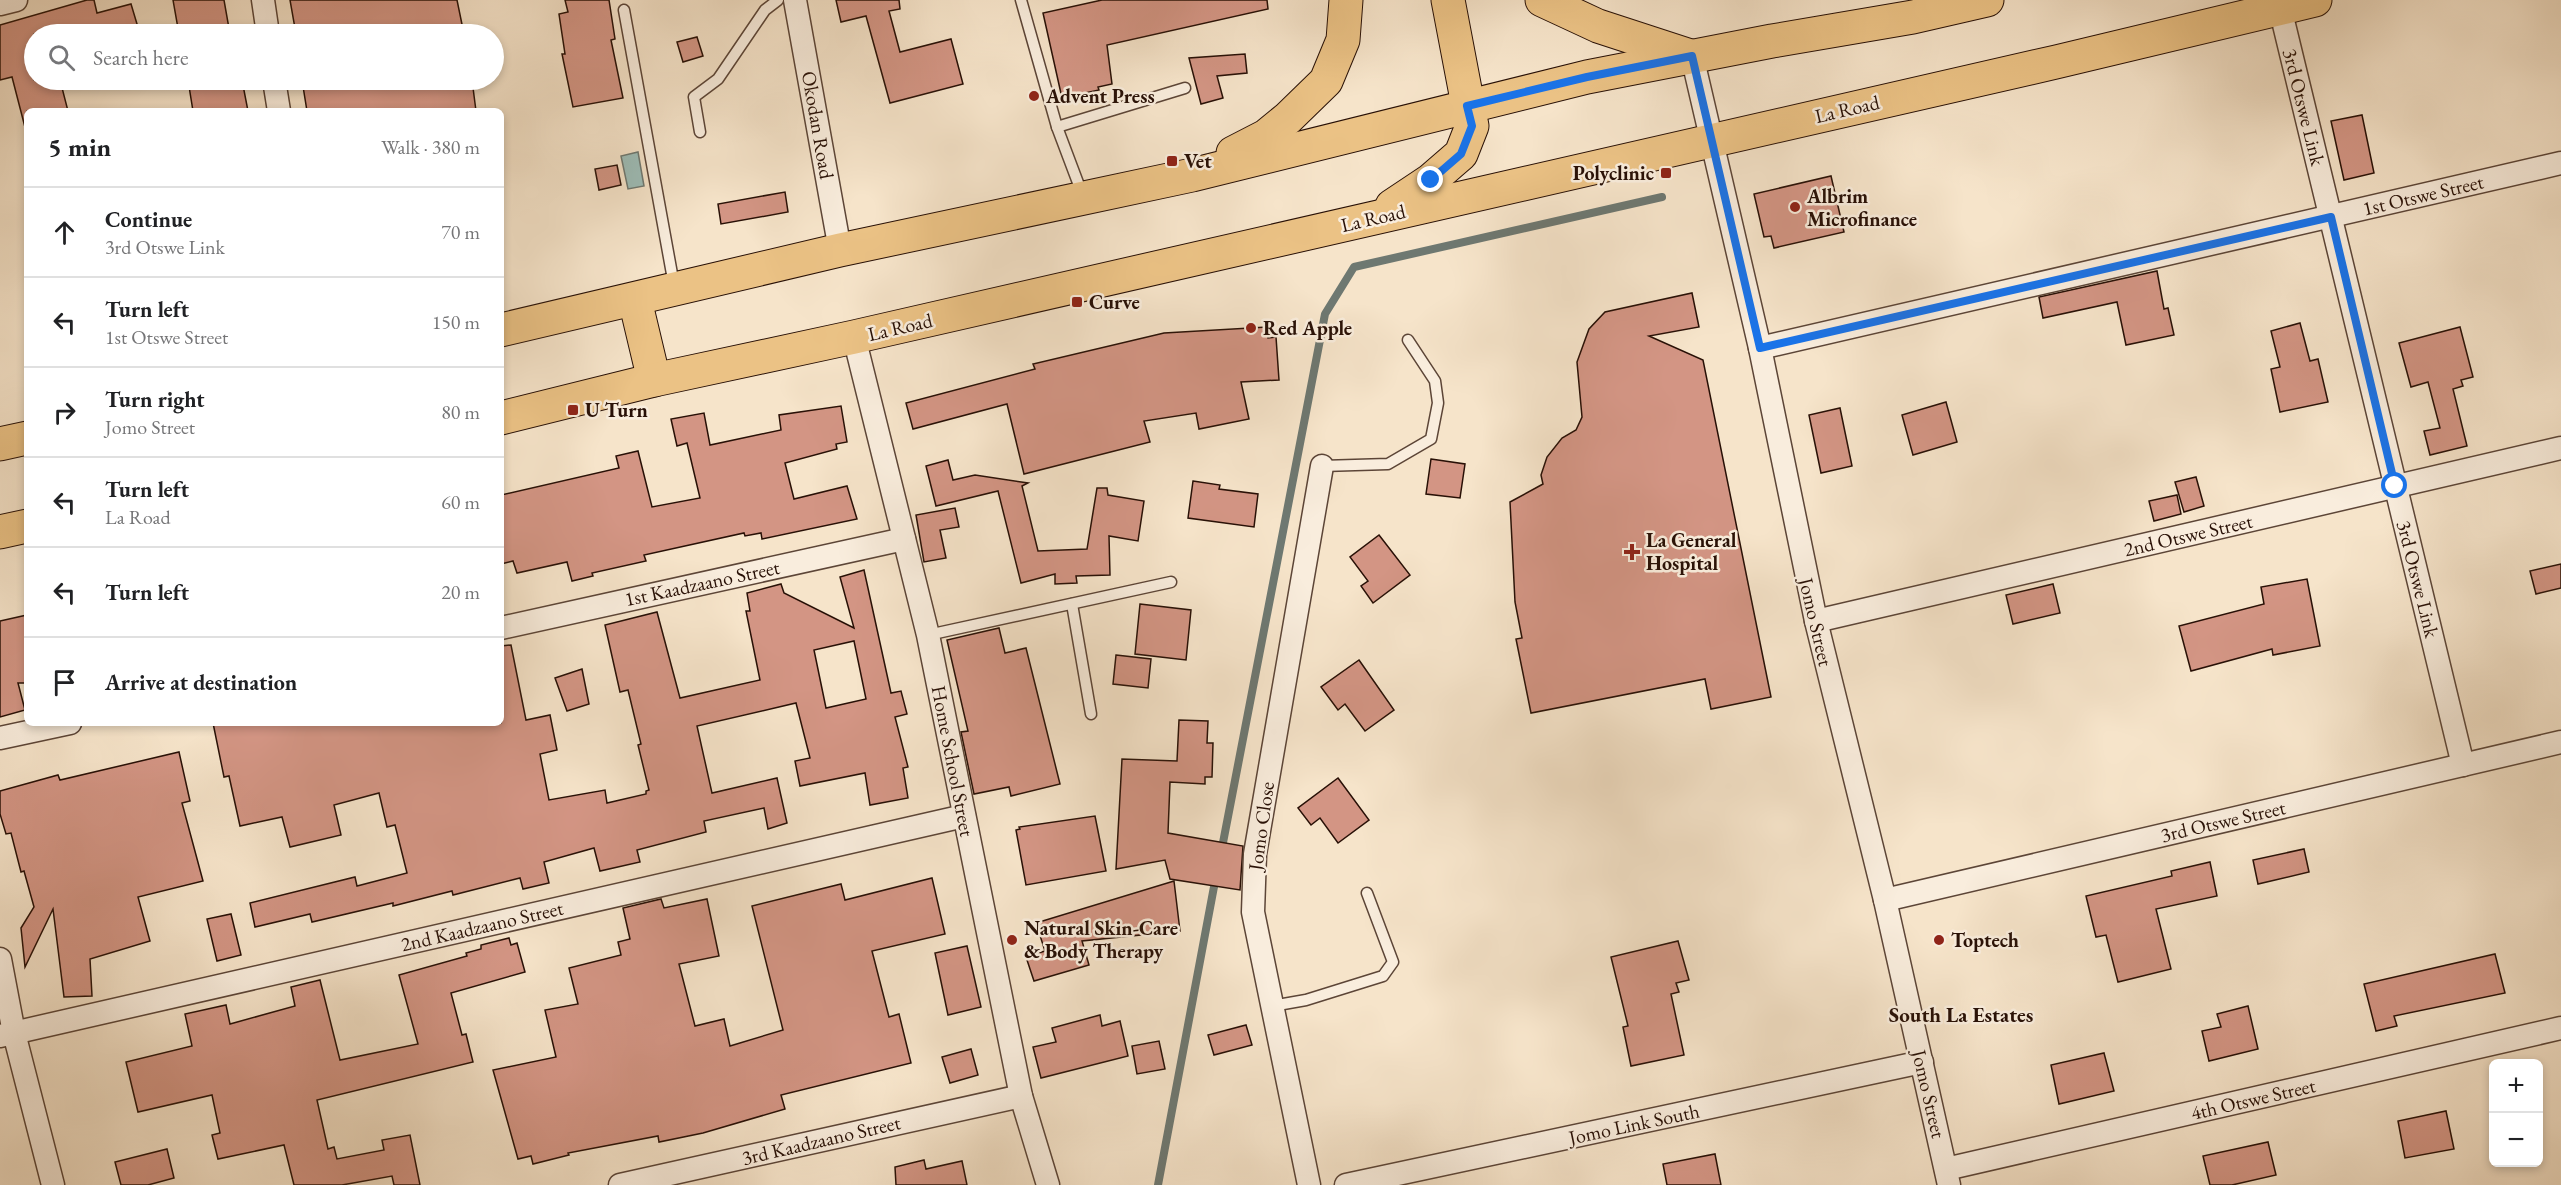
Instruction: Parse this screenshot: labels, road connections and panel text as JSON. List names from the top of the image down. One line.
{"streets":{"main road":["La Road"],"street":["3rd Otswe Link","Okodan Road","1st Otswe Street","2nd Otswe Street","1st Kaadzaano Street","Jomo Street","Home School Street","3rd Otswe Street","Jomo Close","2nd Kaadzaano Street","4th Otswe Street","Jomo Link South","3rd Kaadzaano Street"]},"crossings":[["3rd Otswe Link","La Road"],["3rd Otswe Link","1st Otswe Street"],["3rd Otswe Link","2nd Otswe Street"],["3rd Otswe Link","3rd Otswe Street"],["La Road","Jomo Street"],["La Road","Home School Street"],["1st Otswe Street","Jomo Street"],["2nd Otswe Street","Jomo Street"],["1st Kaadzaano Street","Home School Street"],["Jomo Street","3rd Otswe Street"],["Jomo Street","4th Otswe Street"],["Jomo Street","Jomo Link South"],["Home School Street","2nd Kaadzaano Street"],["Home School Street","3rd Kaadzaano Street"]],"districts":["South La Estates"],"places":{"other":["Advent Press","Albrim Microfinance","Red Apple","Natural Skin-Care & Body Therapy","Toptech"],"transit":["Vet","Polyclinic","Curve","U Turn"],"health":["La General Hospital"]},"page":{"search":"Search here","heading":["5 min","Walk · 380 m"],"list":[["Continue","3rd Otswe Link","70 m"],["Turn left","1st Otswe Street","150 m"],["Turn right","Jomo Street","80 m"],["Turn left","La Road","60 m"],["Turn left","20 m"],"Arrive at destination"],"map_buttons":["+","−"]}}
